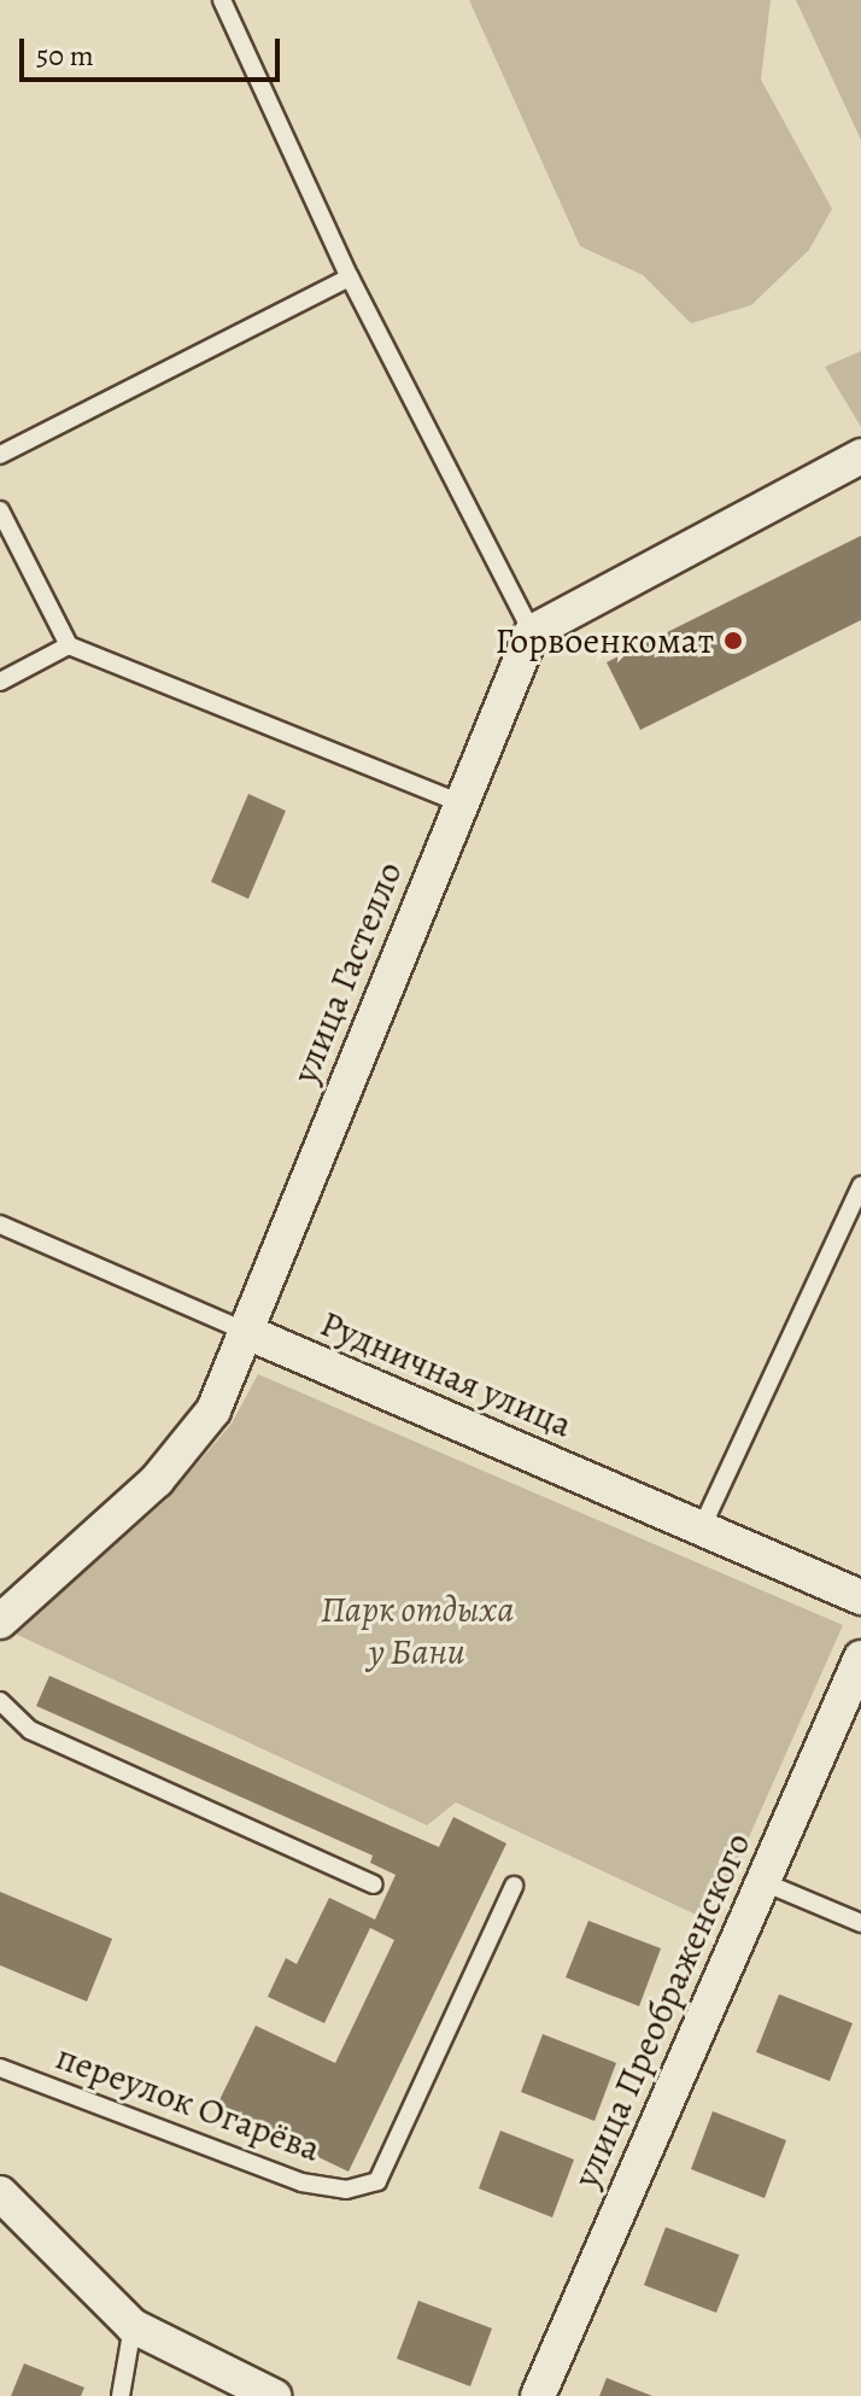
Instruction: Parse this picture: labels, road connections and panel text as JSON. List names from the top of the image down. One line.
{"streets":{"street":["улица Гастелло","Рудничная улица","улица Преображенского"],"lane":["переулок Огарёва"]},"crossings":[["улица Гастелло","Рудничная улица"]],"parks":["Парк отдыха у Бани"],"places":["Горвоенкомат"],"scale_bar":"50 m"}
